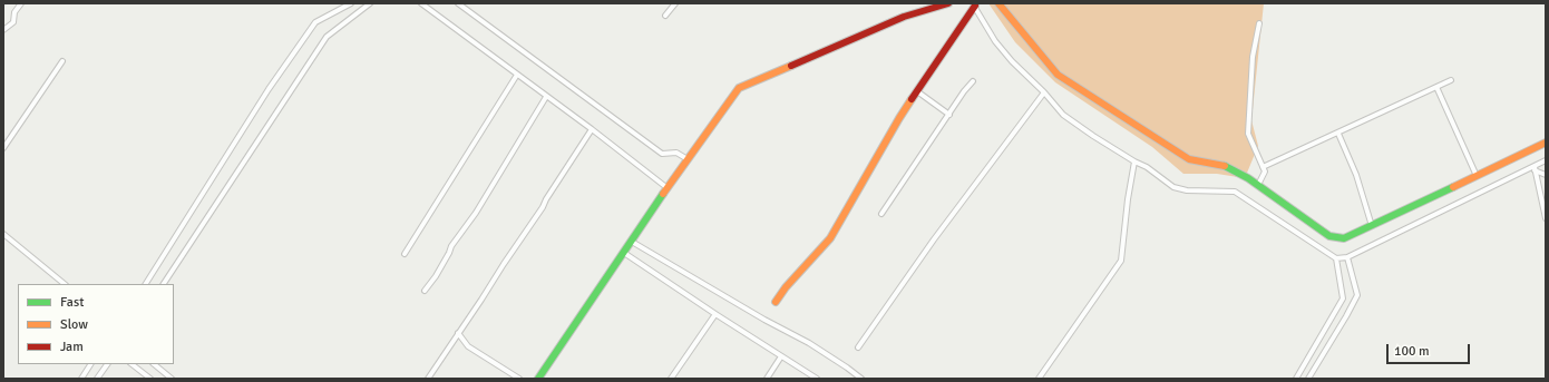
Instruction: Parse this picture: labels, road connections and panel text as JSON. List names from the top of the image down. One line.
{"legend":["Fast","Slow","Jam"],"scale_bar":"100 m"}
